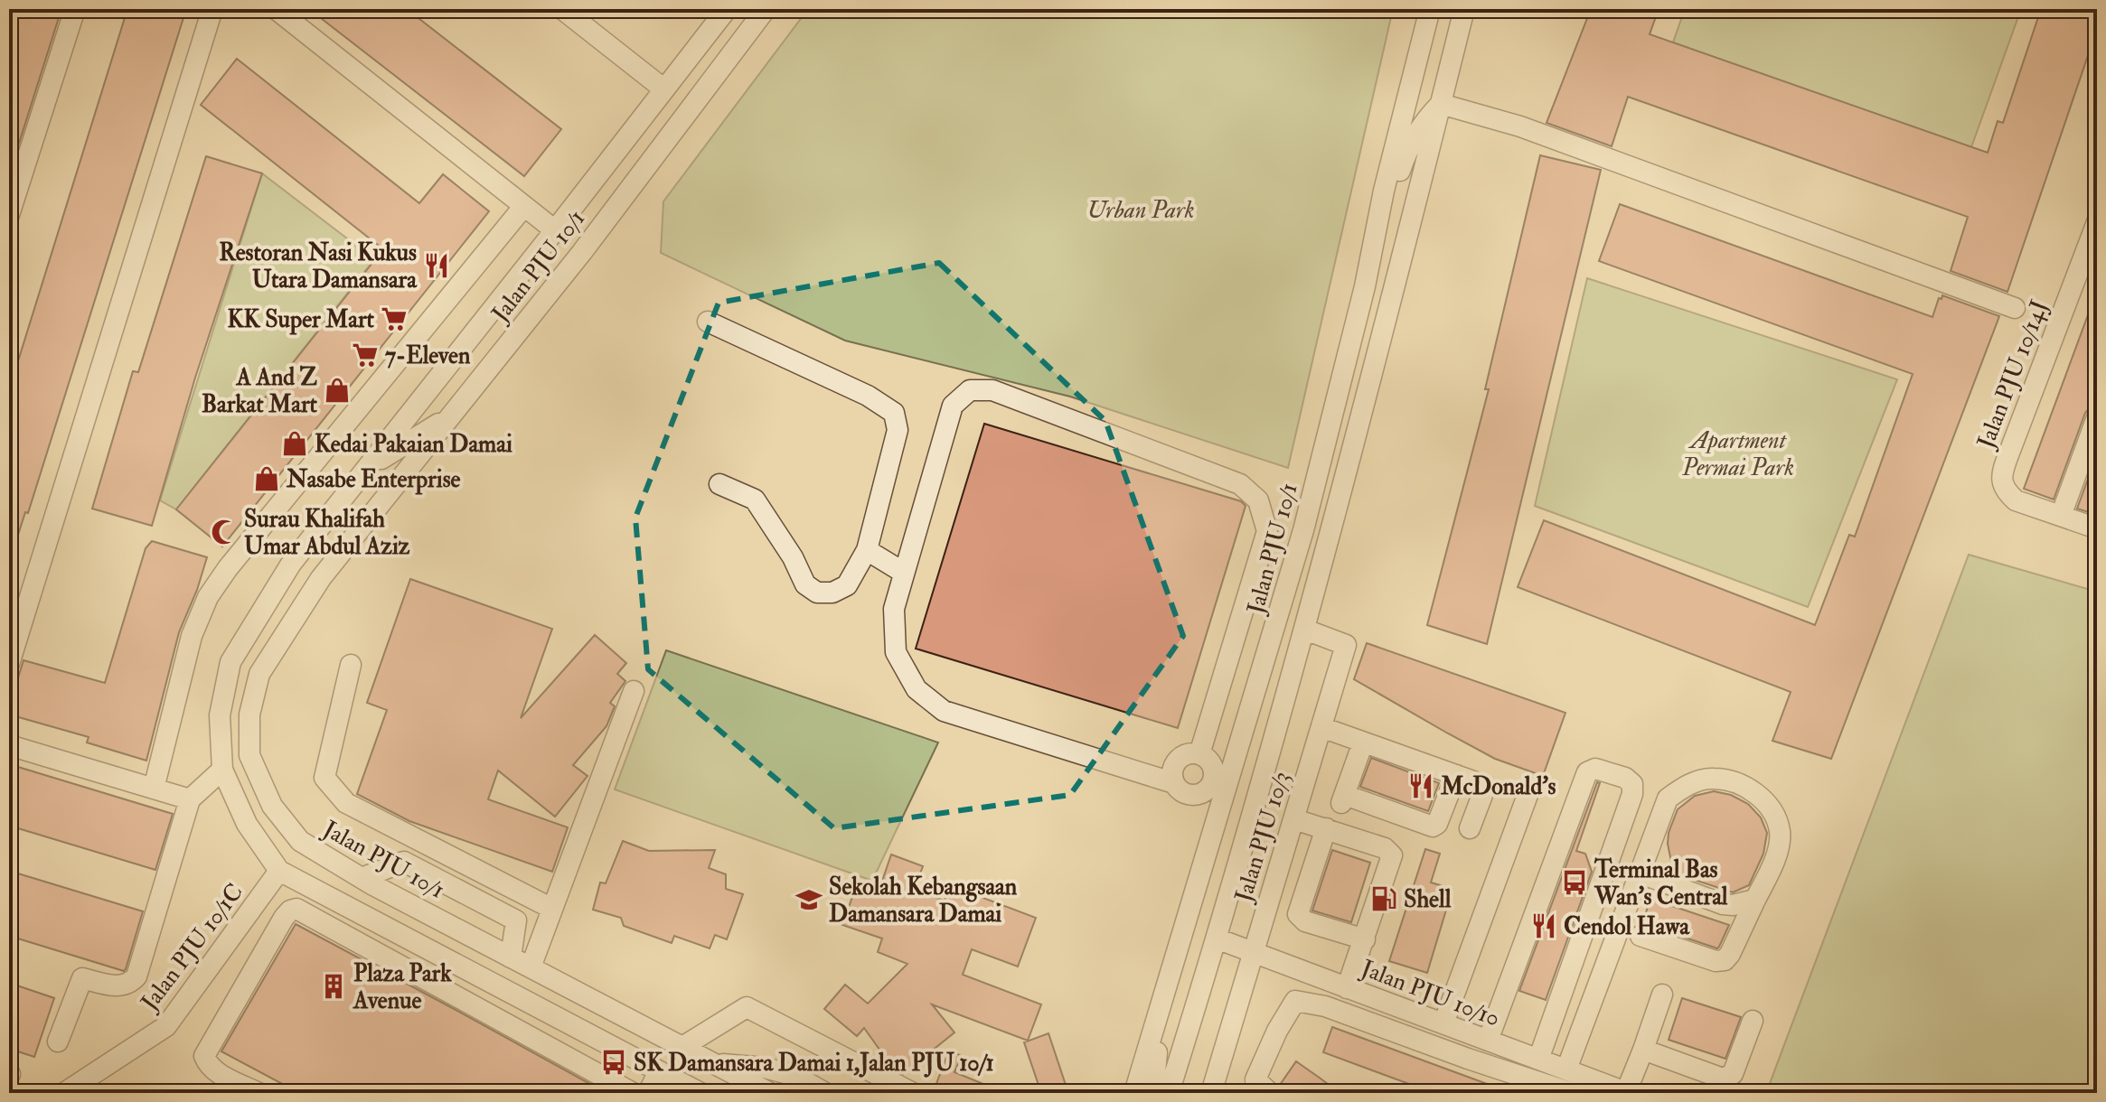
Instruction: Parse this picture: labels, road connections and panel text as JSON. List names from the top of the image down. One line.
{"streets":{"street":["Jalan PJU 10/1","Jalan PJU 10/14J","Jalan PJU 10/3","Jalan PJU 10/1C","Jalan PJU 10/10"]},"crossings":[["Jalan PJU 10/1","Jalan PJU 10/1C"],["Jalan PJU 10/3","Jalan PJU 10/10"]],"parks":["Urban Park","Apartment Permai Park"],"places":{"restaurant":["Restoran Nasi Kukus Utara Damansara","McDonald's","Cendol Hawa"],"supermarket":["KK Super Mart","7-Eleven"],"shop":["A And Z Barkat Mart","Kedai Pakaian Damai","Nasabe Enterprise"],"mosque":["Surau Khalifah Umar Abdul Aziz"],"bus stop":["Terminal Bas Wan's Central","SK Damansara Damai 1,Jalan PJU 10/1"],"fuel station":["Shell"],"school or university":["Sekolah Kebangsaan Damansara Damai"],"building":["Plaza Park Avenue"]}}
